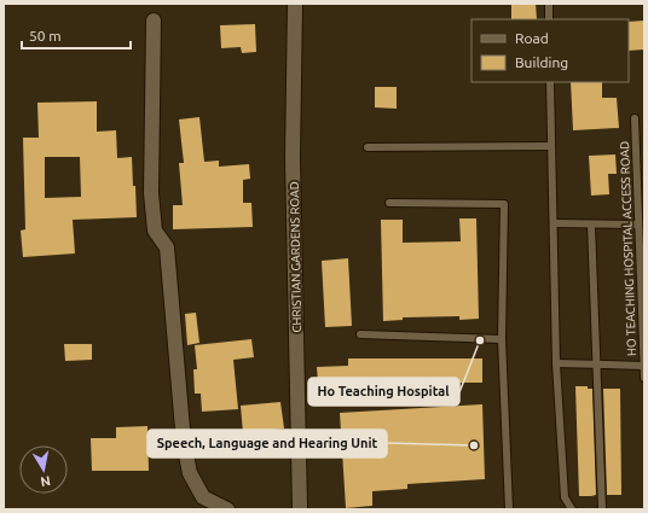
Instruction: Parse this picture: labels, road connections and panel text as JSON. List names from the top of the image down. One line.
{"streets":{"street":["CHRISTIAN GARDENS ROAD"],"lane":["HO TEACHING HOSPITAL ACCESS ROAD"]},"places":["Ho Teaching Hospital","Speech, Language and Hearing Unit"],"legend":["Road","Building"],"scale_bar":"50 m","north":"bottom"}
